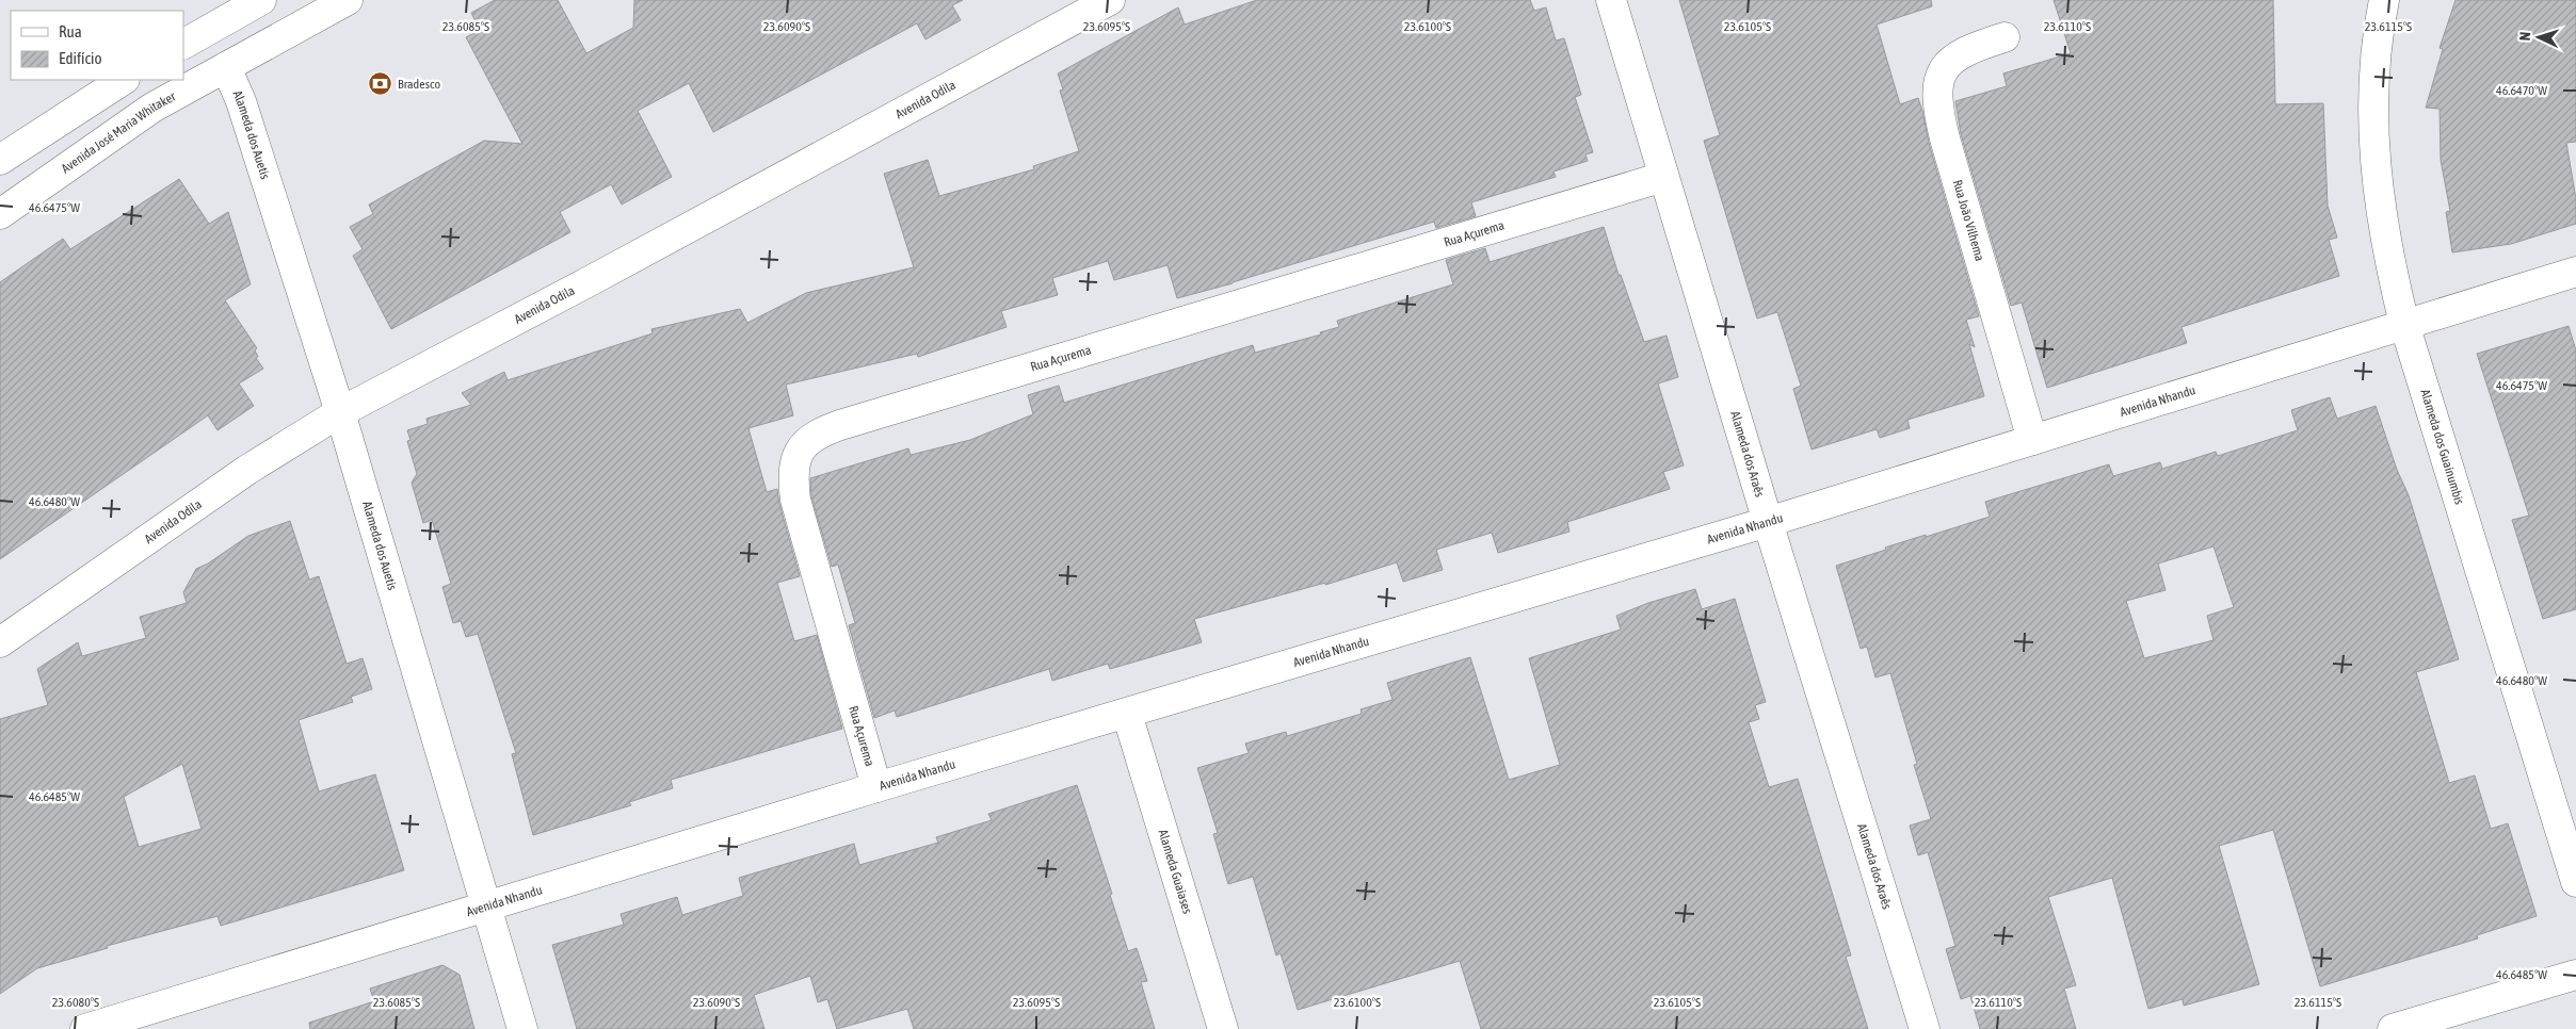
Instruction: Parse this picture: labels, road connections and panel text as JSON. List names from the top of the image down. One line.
{"streets":{"street":["Avenida Odila","Avenida José Maria Whitaker","Alameda dos Auetis","Rua João Vilhema","Rua Açurema","Avenida Nhandu","Alameda dos Guainumbis","Alameda dos Araês","Alameda Guaiases"]},"crossings":[["Avenida Odila","Alameda dos Auetis"],["Avenida José Maria Whitaker","Alameda dos Auetis"],["Alameda dos Auetis","Avenida Nhandu"],["Rua João Vilhema","Avenida Nhandu"],["Rua Açurema","Avenida Nhandu"],["Rua Açurema","Alameda dos Araês"],["Avenida Nhandu","Alameda dos Guainumbis"],["Avenida Nhandu","Alameda dos Araês"],["Avenida Nhandu","Alameda Guaiases"]],"places":{"bank":["Bradesco"]},"legend":["Rua","Edifício"],"north":"left","coordinates":["23.6085°S","23.6090°S","23.6095°S","23.6100°S","23.6105°S","23.6110°S","23.6115°S","46.6470°W","46.6475°W","46.6480°W","46.6485°W","23.6080°S"]}
